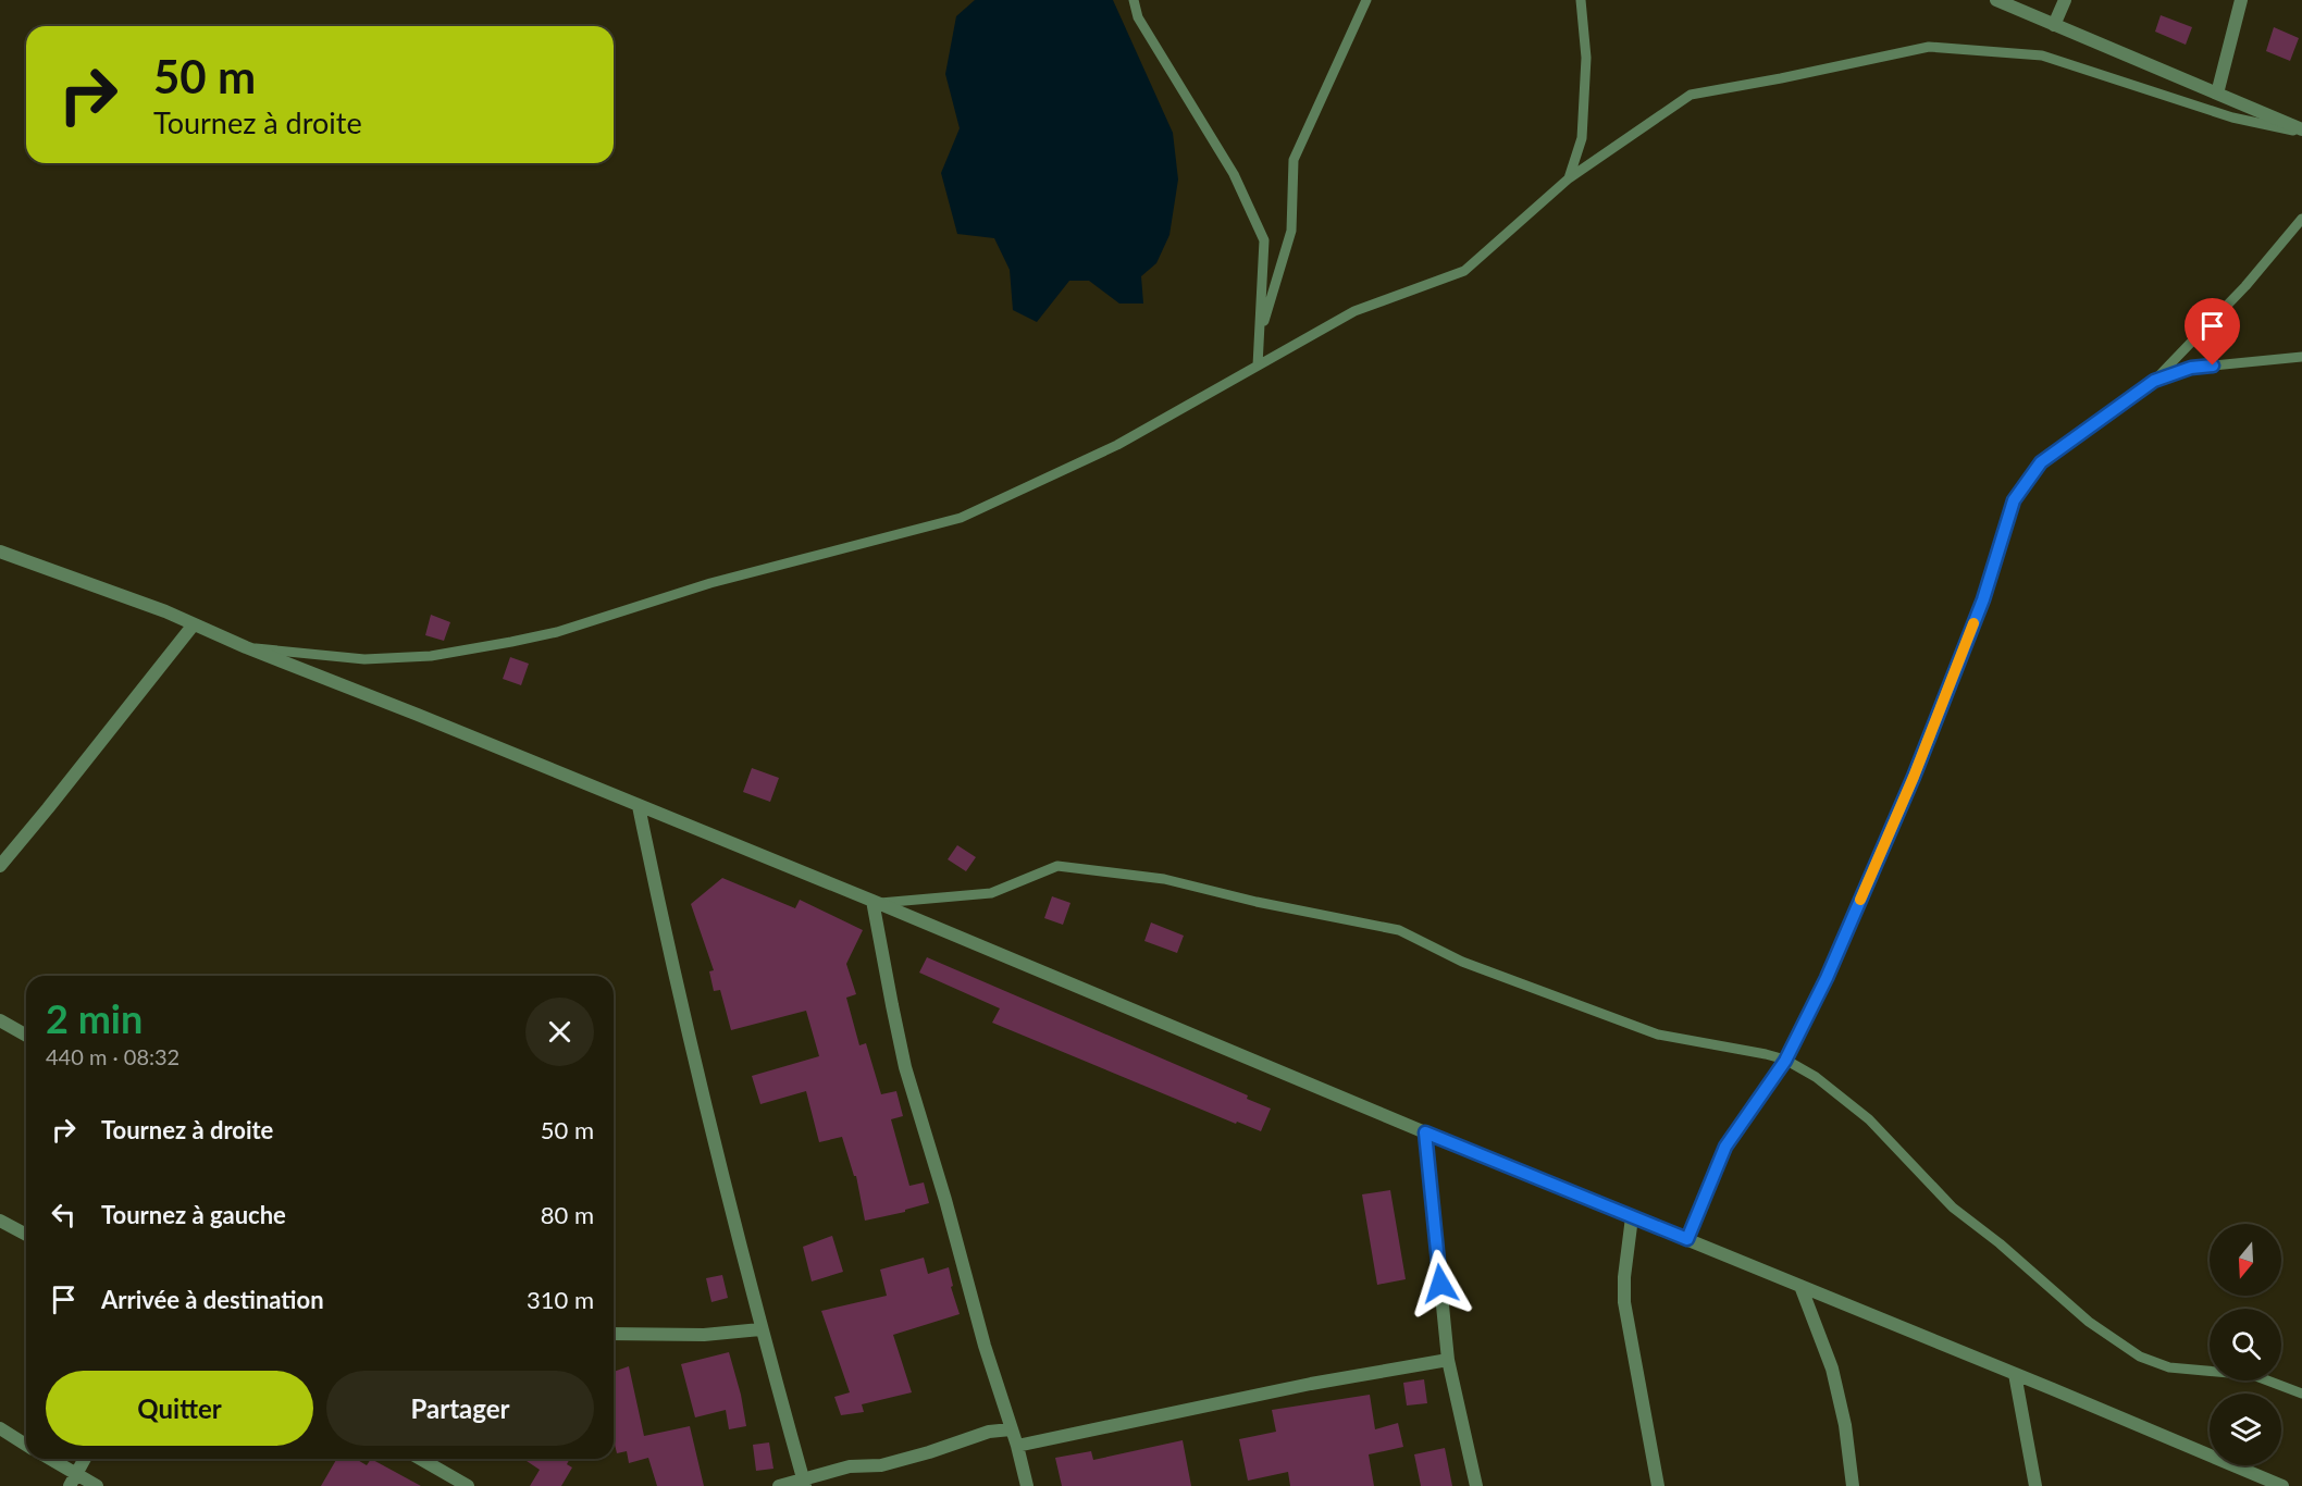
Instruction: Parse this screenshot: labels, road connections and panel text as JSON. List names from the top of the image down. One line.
{"north":"bottom","page":{"turn":["50 m","Tournez à droite"],"heading":["2 min","440 m · 08:32"],"list":[{"name":"Tournez à droite","value":"50 m"},{"name":"Tournez à gauche","value":"80 m"},{"name":"Arrivée à destination","value":"310 m"}],"buttons":["Quitter","Partager"]}}
